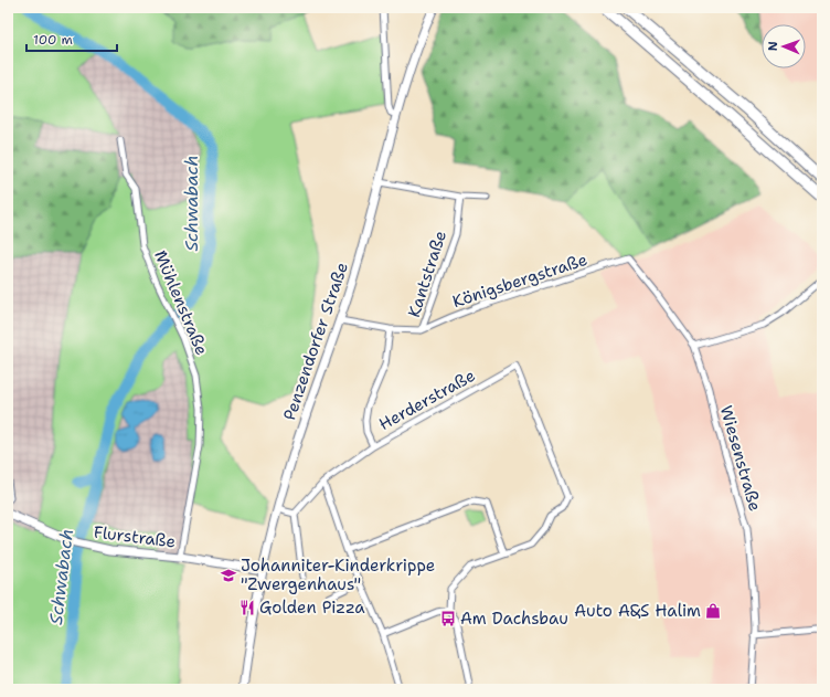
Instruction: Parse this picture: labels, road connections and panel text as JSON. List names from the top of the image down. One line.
{"streets":{"main road":["Penzendorfer Straße","Flurstraße"],"street":["Kantstraße","Königsbergstraße","Mühlenstraße","Herderstraße","Wiesenstraße"]},"crossings":[["Kantstraße","Königsbergstraße"],["Kantstraße","Penzendorfer Straße"],["Königsbergstraße","Wiesenstraße"],["Mühlenstraße","Flurstraße"],["Penzendorfer Straße","Flurstraße"]],"water":["Schwabach"],"places":{"school or university":["Johanniter-Kinderkrippe \"Zwergenhaus\""],"restaurant":["Golden Pizza"],"shop":["Auto A&S Halim"],"bus stop":["Am Dachsbau"]},"scale_bar":"100 m","north":"left"}
